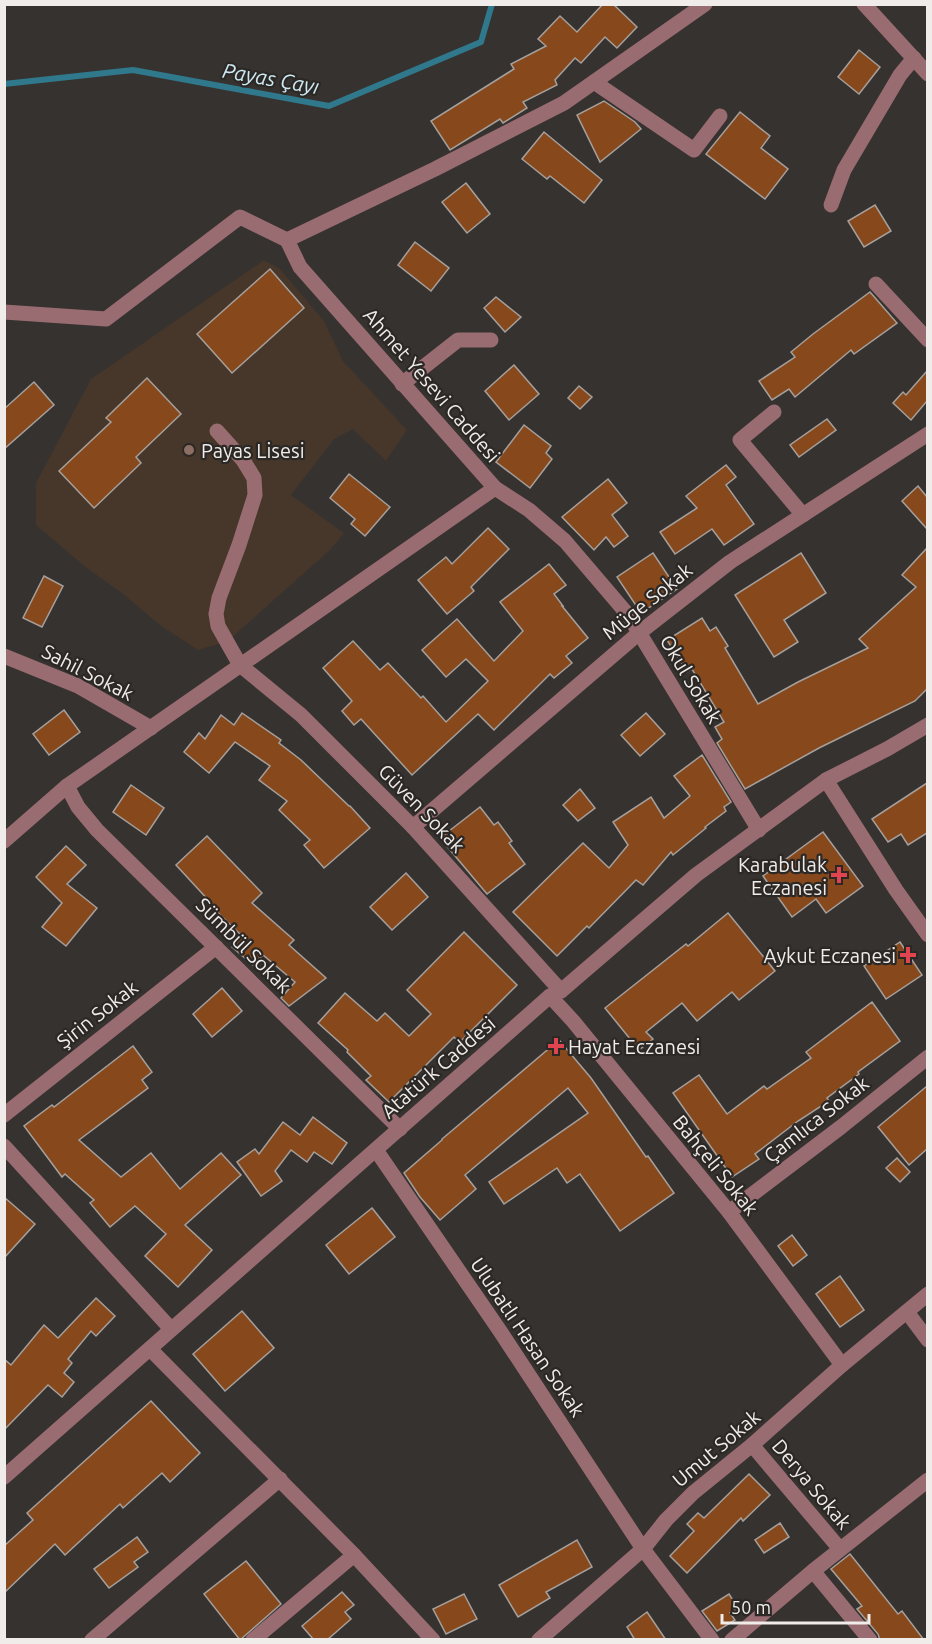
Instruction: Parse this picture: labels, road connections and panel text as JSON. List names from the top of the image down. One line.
{"streets":{"street":["Ahmet Yesevi Caddesi","Müge Sokak","Sahil Sokak","Okul Sokak","Güven Sokak","Sümbül Sokak","Şirin Sokak","Atatürk Caddesi","Çamlıca Sokak","Bahçeli Sokak","Ulubatlı Hasan Sokak","Umut Sokak","Derya Sokak"]},"crossings":[["Ahmet Yesevi Caddesi","Sahil Sokak"],["Ahmet Yesevi Caddesi","Okul Sokak"],["Ahmet Yesevi Caddesi","Güven Sokak"],["Ahmet Yesevi Caddesi","Sümbül Sokak"],["Müge Sokak","Okul Sokak"],["Müge Sokak","Güven Sokak"],["Okul Sokak","Atatürk Caddesi"],["Güven Sokak","Atatürk Caddesi"],["Güven Sokak","Bahçeli Sokak"],["Sümbül Sokak","Şirin Sokak"],["Sümbül Sokak","Atatürk Caddesi"],["Atatürk Caddesi","Bahçeli Sokak"],["Atatürk Caddesi","Ulubatlı Hasan Sokak"],["Çamlıca Sokak","Bahçeli Sokak"],["Bahçeli Sokak","Umut Sokak"],["Ulubatlı Hasan Sokak","Umut Sokak"],["Umut Sokak","Derya Sokak"]],"water":["Payas Çayı"],"places":{"other":["Payas Lisesi"],"health":["Karabulak Eczanesi","Aykut Eczanesi","Hayat Eczanesi"]},"scale_bar":"50 m"}
